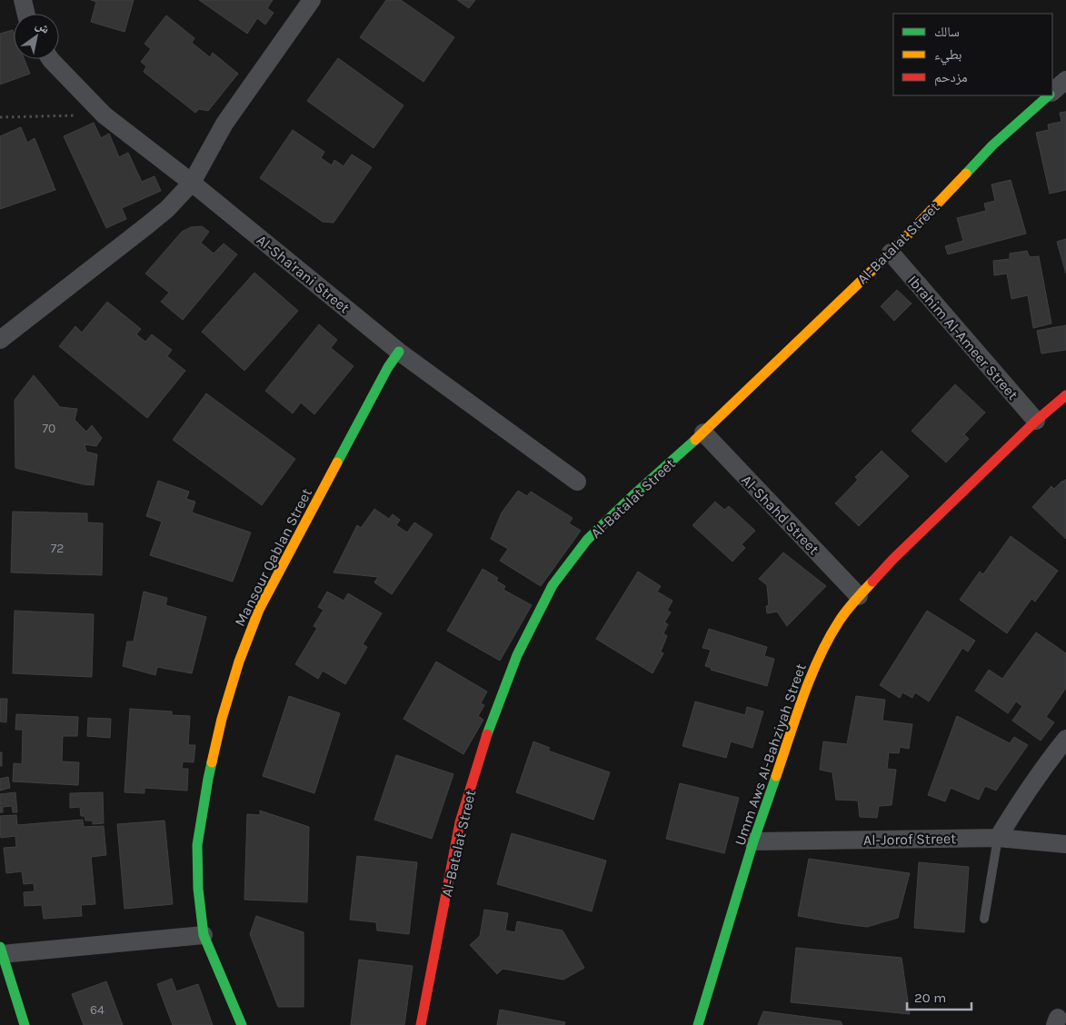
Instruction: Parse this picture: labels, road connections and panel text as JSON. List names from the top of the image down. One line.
{"streets":{"street":["Al-Batalat Street","Al-Sha'rani Street","Ibrahim Al-Ameer Street","Al-Shahd Street","Mansour Qablan Street","Umm Aws Al-Bahziyah Street","Al-Jorof Street"]},"crossings":[["Al-Batalat Street","Ibrahim Al-Ameer Street"],["Al-Batalat Street","Al-Shahd Street"],["Al-Sha'rani Street","Mansour Qablan Street"],["Ibrahim Al-Ameer Street","Umm Aws Al-Bahziyah Street"],["Al-Shahd Street","Umm Aws Al-Bahziyah Street"],["Umm Aws Al-Bahziyah Street","Al-Jorof Street"]],"house_numbers":["70","72","64"],"legend":["سالك","بطيء","مزدحم"],"scale_bar":"20 m","north":"top right"}
